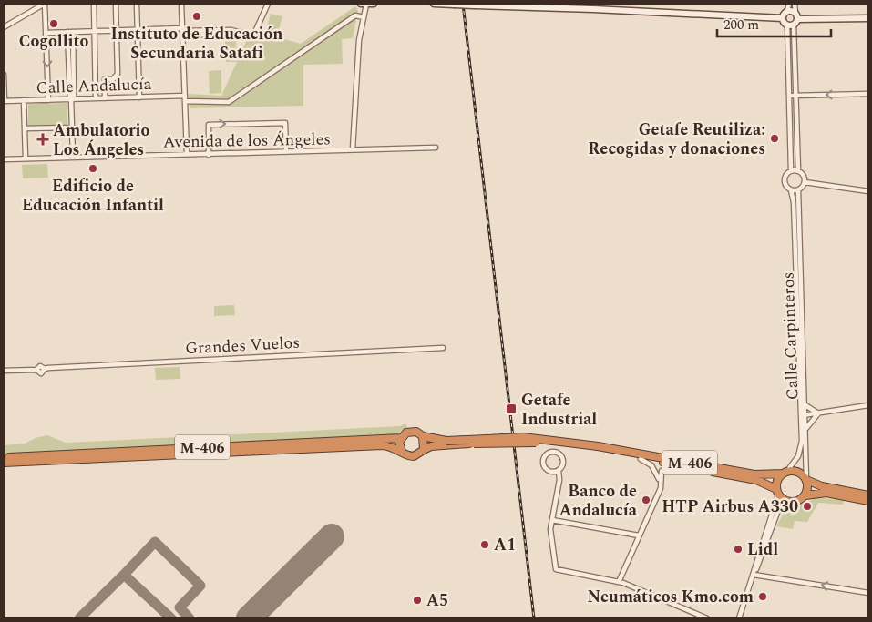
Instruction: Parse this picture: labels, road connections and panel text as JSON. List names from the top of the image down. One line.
{"streets":{"highway":["M-406"],"street":["Calle Andalucía","Avenida de los Ángeles","Calle Carpinteros","Grandes Vuelos"]},"crossings":[["Calle Carpinteros","M-406"]],"places":{"other":["Instituto de Educación Secundaria Satafi","Cogollito","Getafe Reutiliza: Recogidas y donaciones","Edificio de Educación Infantil","Banco de Andalucía","HTP Airbus A330","A1","Lidl","Neumáticos Kmo.com","A5"],"health":["Ambulatorio Los Ángeles"],"transit":["Getafe Industrial"]},"scale_bar":"200 m"}
